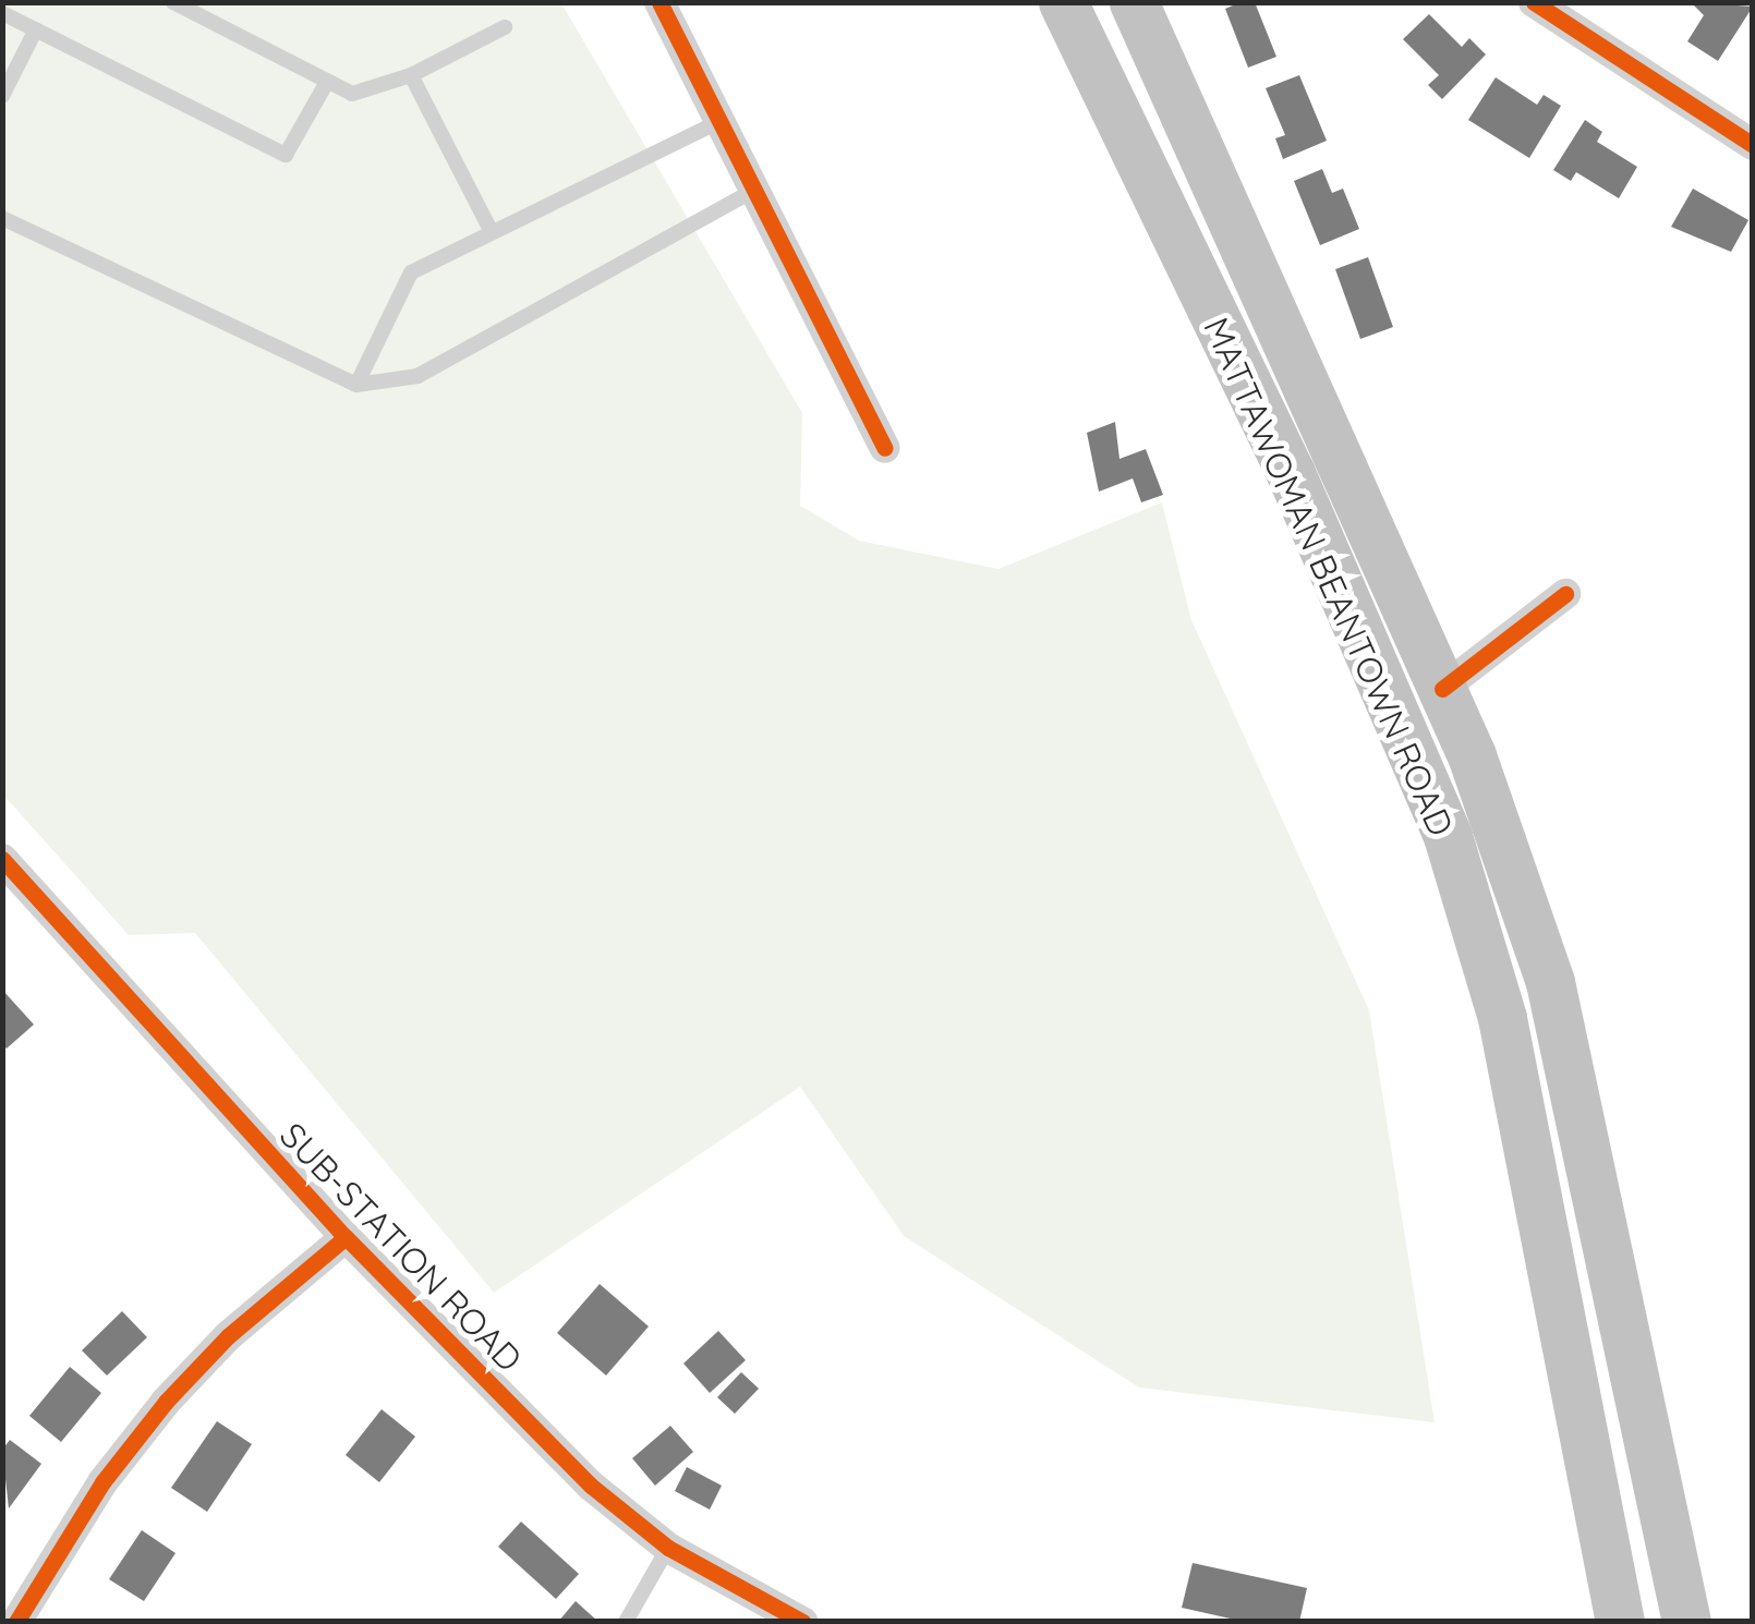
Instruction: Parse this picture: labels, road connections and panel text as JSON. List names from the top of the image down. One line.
{"streets":{"highway":["MATTAWOMAN BEANTOWN ROAD"],"street":["SUB-STATION ROAD"]}}
